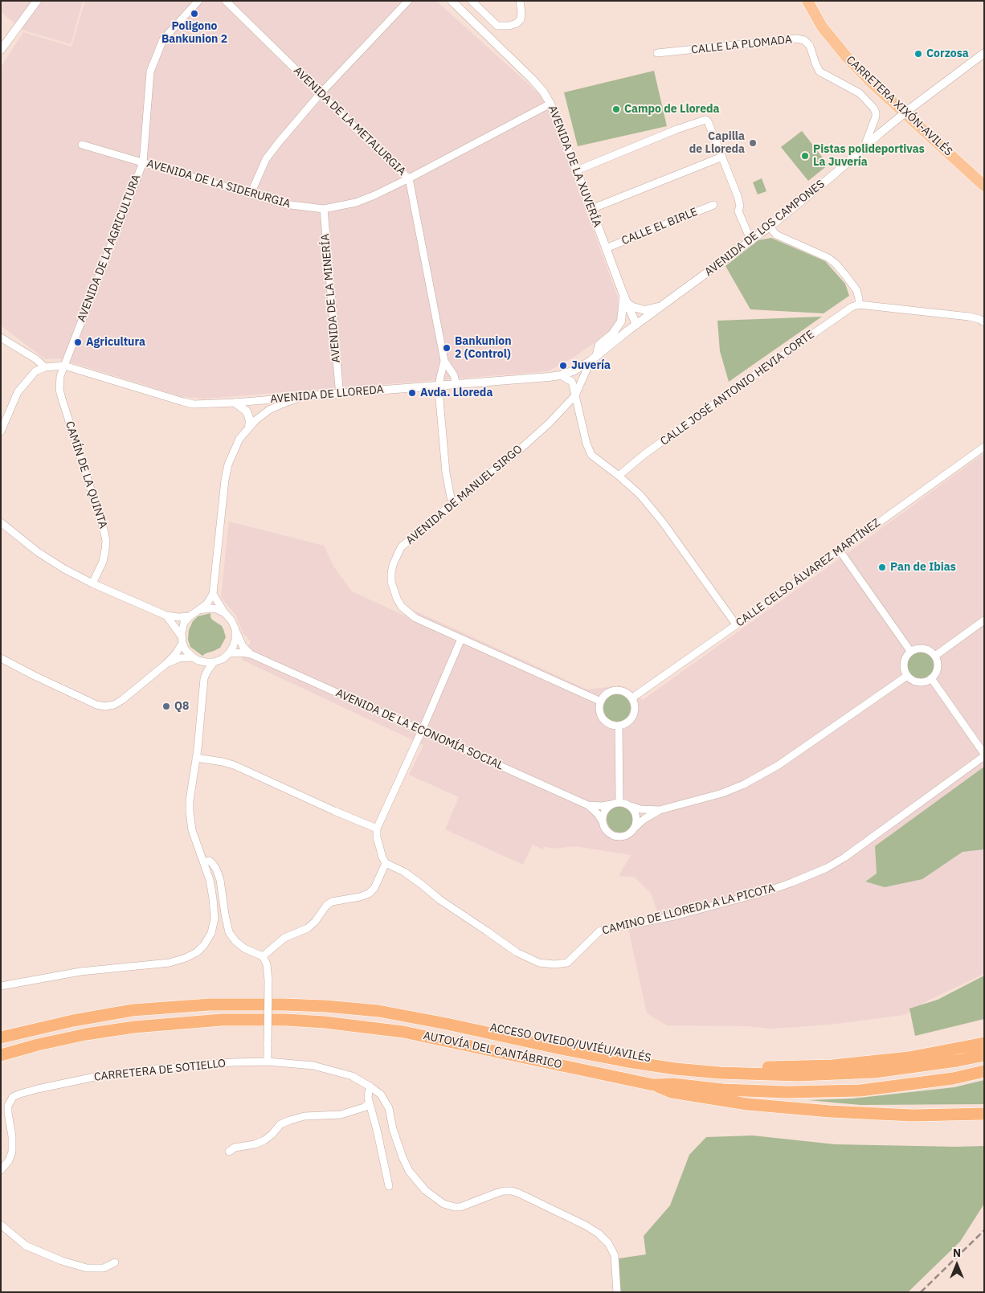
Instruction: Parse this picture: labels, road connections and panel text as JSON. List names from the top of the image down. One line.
{"streets":{"highway":["CARRETERA XIXÓN-AVILÉS","ACCESO OVIEDO/UVIÉU/AVILÉS","AUTOVÍA DEL CANTÁBRICO"],"street":["CALLE LA PLOMADA","AVENIDA DE LA METALURGIA","AVENIDA DE LA XUVERÍA","AVENIDA DE LA SIDERURGIA","CALLE EL BIRLE","AVENIDA DE LOS CAMPONES","AVENIDA DE LA AGRICULTURA","AVENIDA DE LA MINERÍA","CALLE JOSÉ ANTONIO HEVIA CORTE","AVENIDA DE LLOREDA","CAMÍN DE LA QUINTA","AVENIDA DE MANUEL SIRGO","CALLE CELSO ÁLVAREZ MARTÍNEZ","AVENIDA DE LA ECONOMÍA SOCIAL","CAMINO DE LLOREDA A LA PICOTA","CARRETERA DE SOTIELLO"]},"crossings":[["CALLE LA PLOMADA","AVENIDA DE LOS CAMPONES"],["AVENIDA DE LA METALURGIA","AVENIDA DE LA SIDERURGIA"],["AVENIDA DE LA XUVERÍA","AVENIDA DE LA SIDERURGIA"],["AVENIDA DE LA XUVERÍA","CALLE EL BIRLE"],["AVENIDA DE LA XUVERÍA","AVENIDA DE LOS CAMPONES"],["AVENIDA DE LA XUVERÍA","AVENIDA DE LLOREDA"],["AVENIDA DE LA XUVERÍA","AVENIDA DE MANUEL SIRGO"],["AVENIDA DE LA SIDERURGIA","AVENIDA DE LA AGRICULTURA"],["AVENIDA DE LA SIDERURGIA","AVENIDA DE LA MINERÍA"],["AVENIDA DE LOS CAMPONES","AVENIDA DE MANUEL SIRGO"],["AVENIDA DE LA AGRICULTURA","AVENIDA DE LLOREDA"],["AVENIDA DE LA AGRICULTURA","CAMÍN DE LA QUINTA"],["AVENIDA DE LLOREDA","CAMÍN DE LA QUINTA"],["AVENIDA DE LLOREDA","AVENIDA DE MANUEL SIRGO"],["AVENIDA DE MANUEL SIRGO","CALLE CELSO ÁLVAREZ MARTÍNEZ"],["ACCESO OVIEDO/UVIÉU/AVILÉS","AUTOVÍA DEL CANTÁBRICO"]],"places":["Poligono Bankunion 2","Corzosa","Campo de Lloreda","Capilla de Lloreda","Pistas polideportivas La Juvería","Agricultura","Bankunion 2 (Control)","Juvería","Avda. Lloreda","Pan de Ibias","Q8"],"north":"top"}
